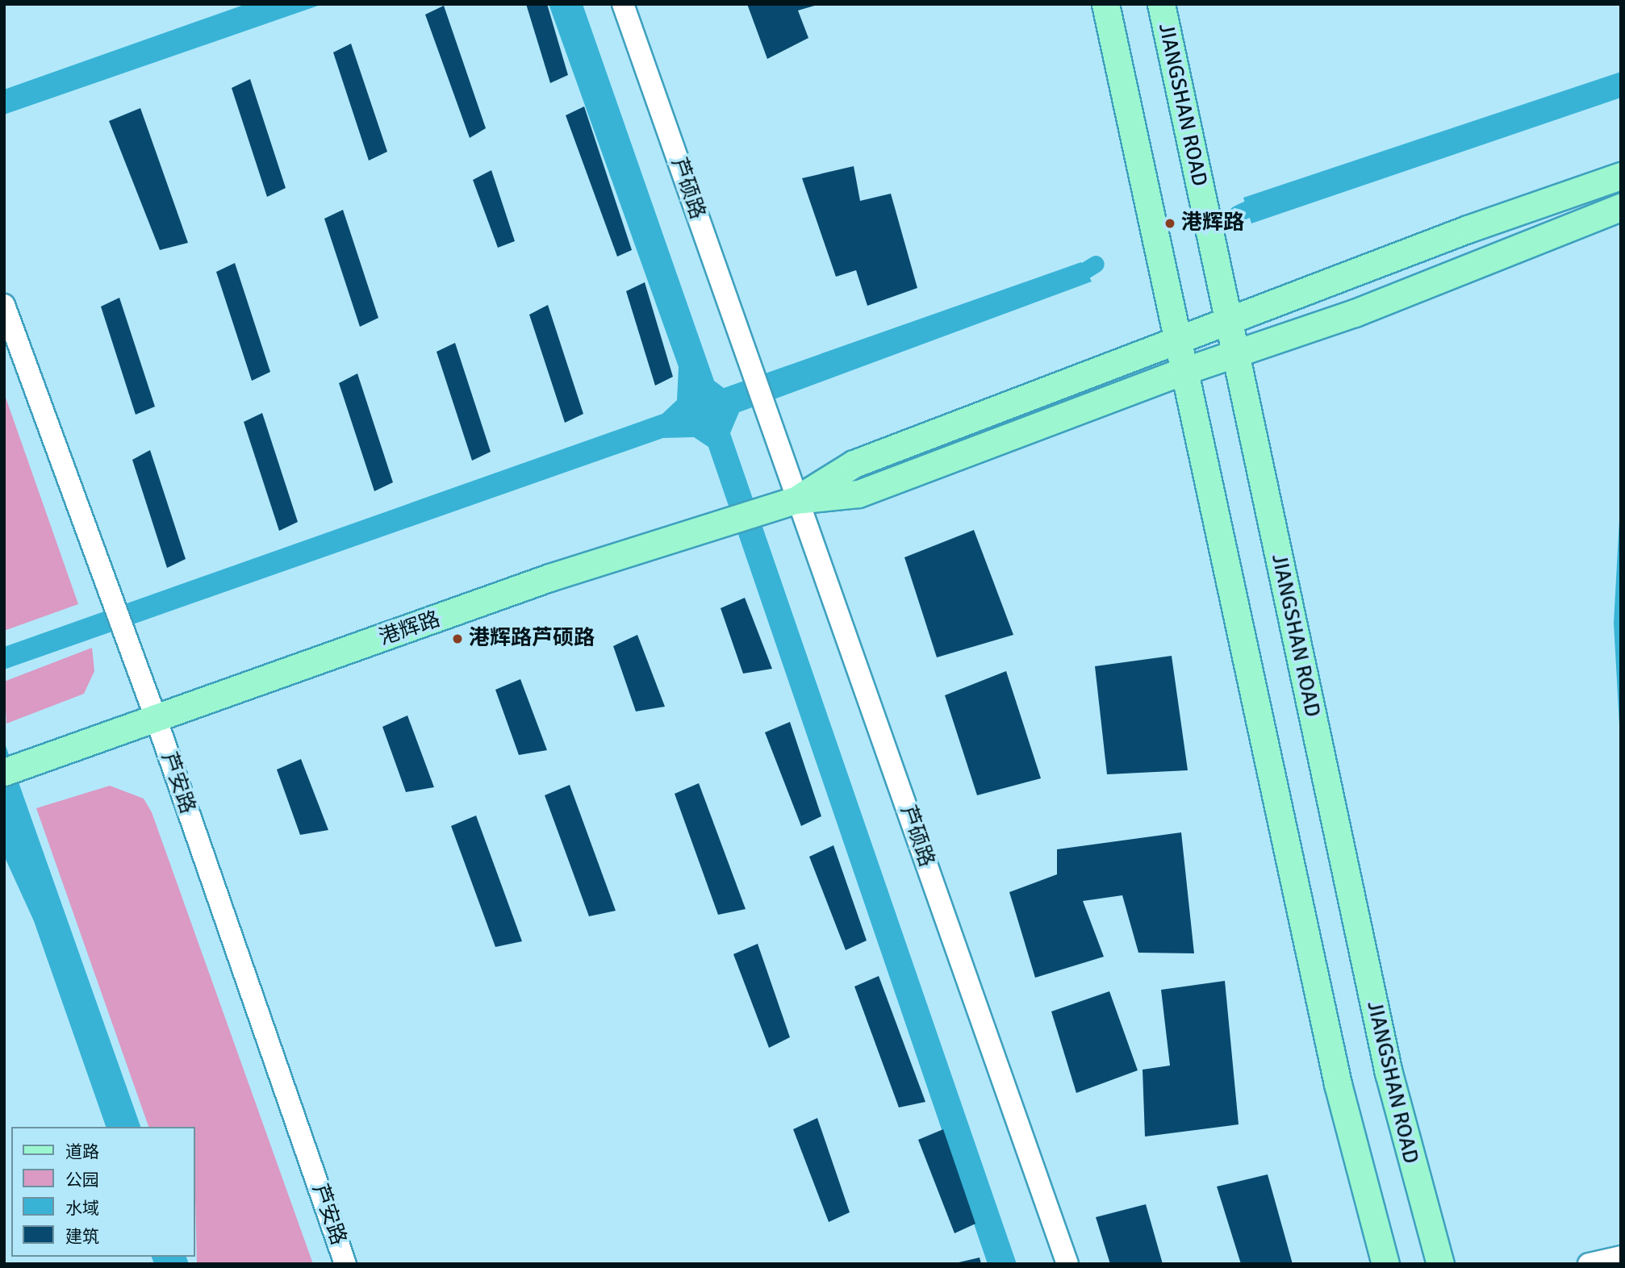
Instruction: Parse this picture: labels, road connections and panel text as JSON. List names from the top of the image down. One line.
{"streets":{"main road":["JIANGSHAN ROAD","港辉路"],"street":["芦硕路","芦安路"]},"crossings":[["JIANGSHAN ROAD","港辉路"],["芦硕路","港辉路"],["港辉路","芦安路"]],"places":["港辉路","港辉路芦硕路"],"legend":["道路","公园","水域","建筑"]}
